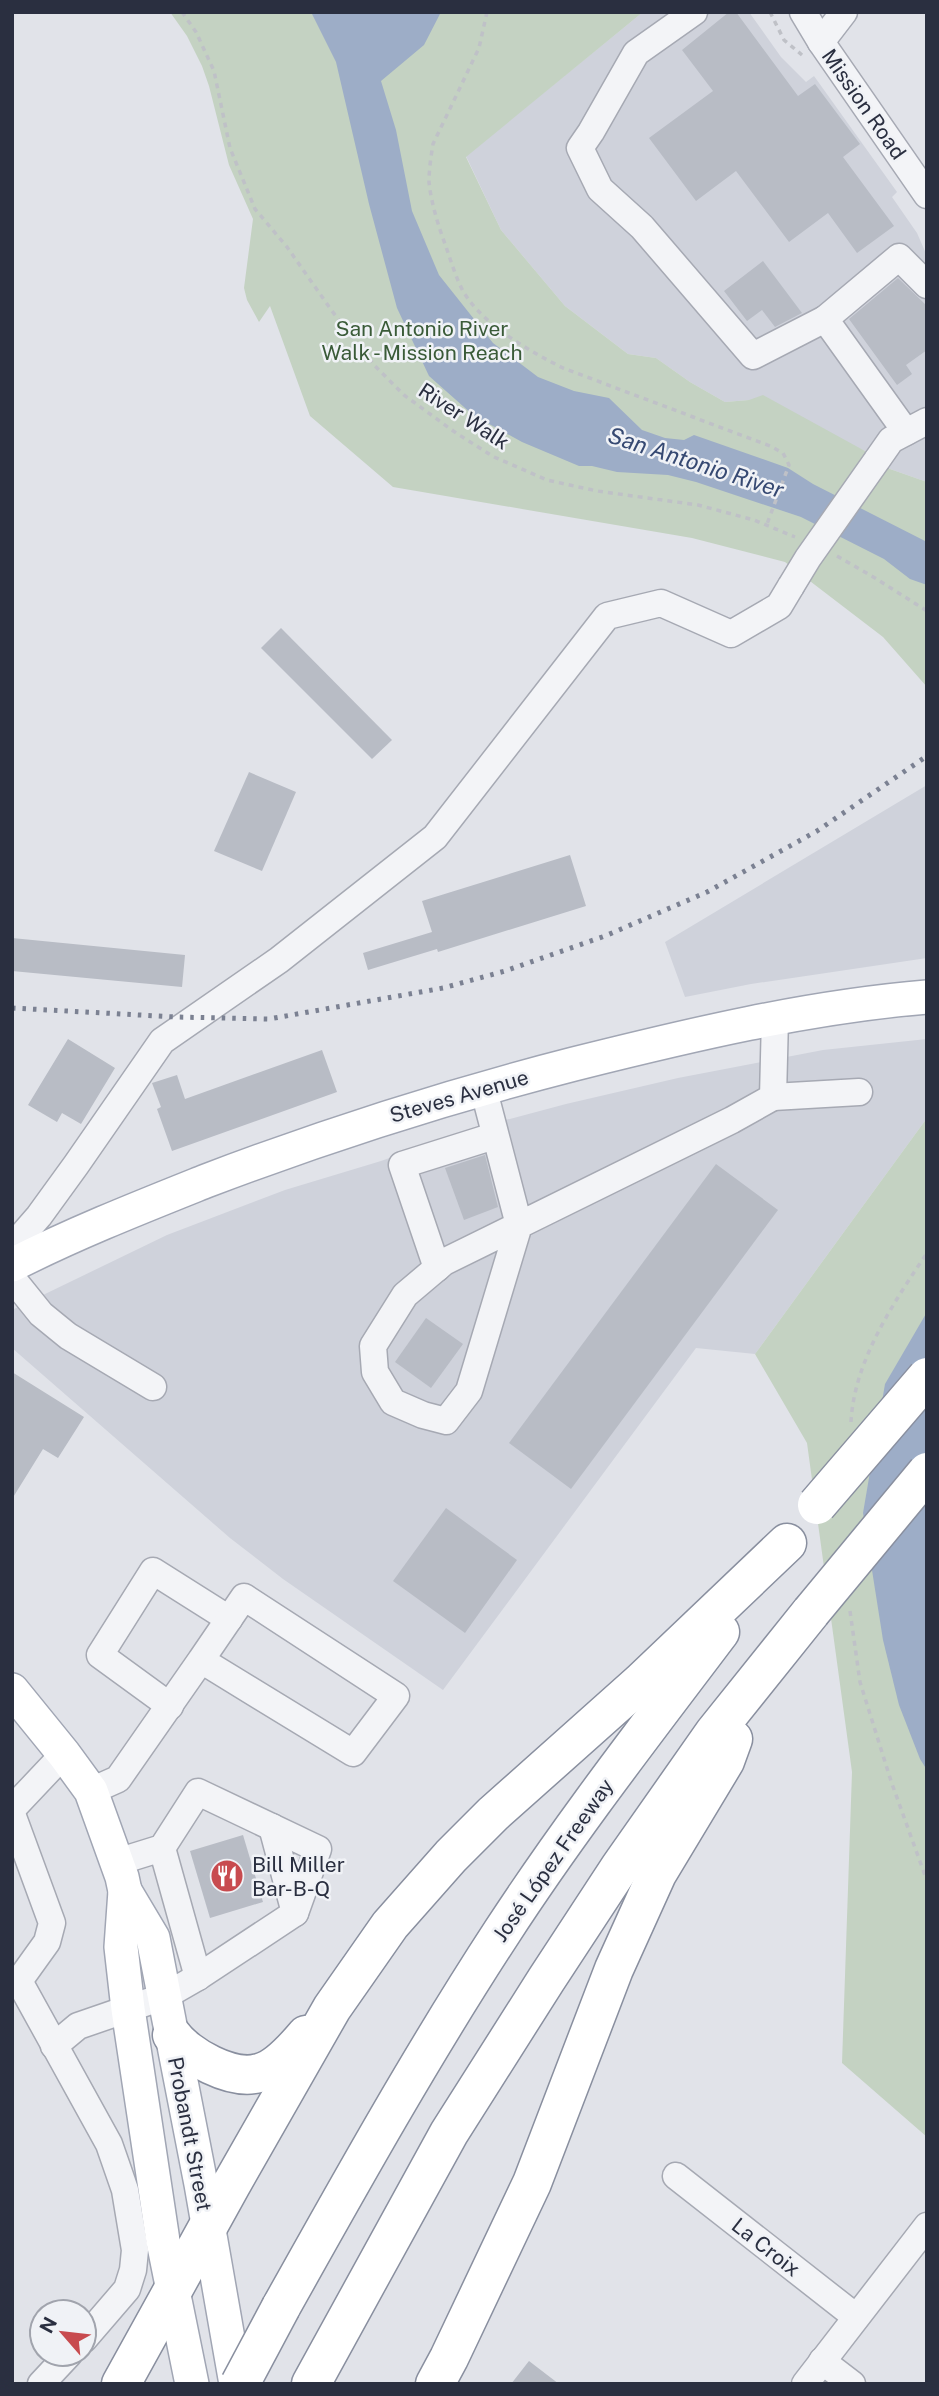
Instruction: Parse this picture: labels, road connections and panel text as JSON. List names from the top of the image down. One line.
{"streets":{"highway":["José López Freeway"],"main road":["Steves Avenue","Probandt Street"],"street":["Mission Road","La Croix"],"path":["River Walk"]},"crossings":[["José López Freeway","Probandt Street"]],"water":["San Antonio River"],"parks":["San Antonio River Walk - Mission Reach"],"places":{"restaurant":["Bill Miller Bar-B-Q"]},"north":"top left"}
